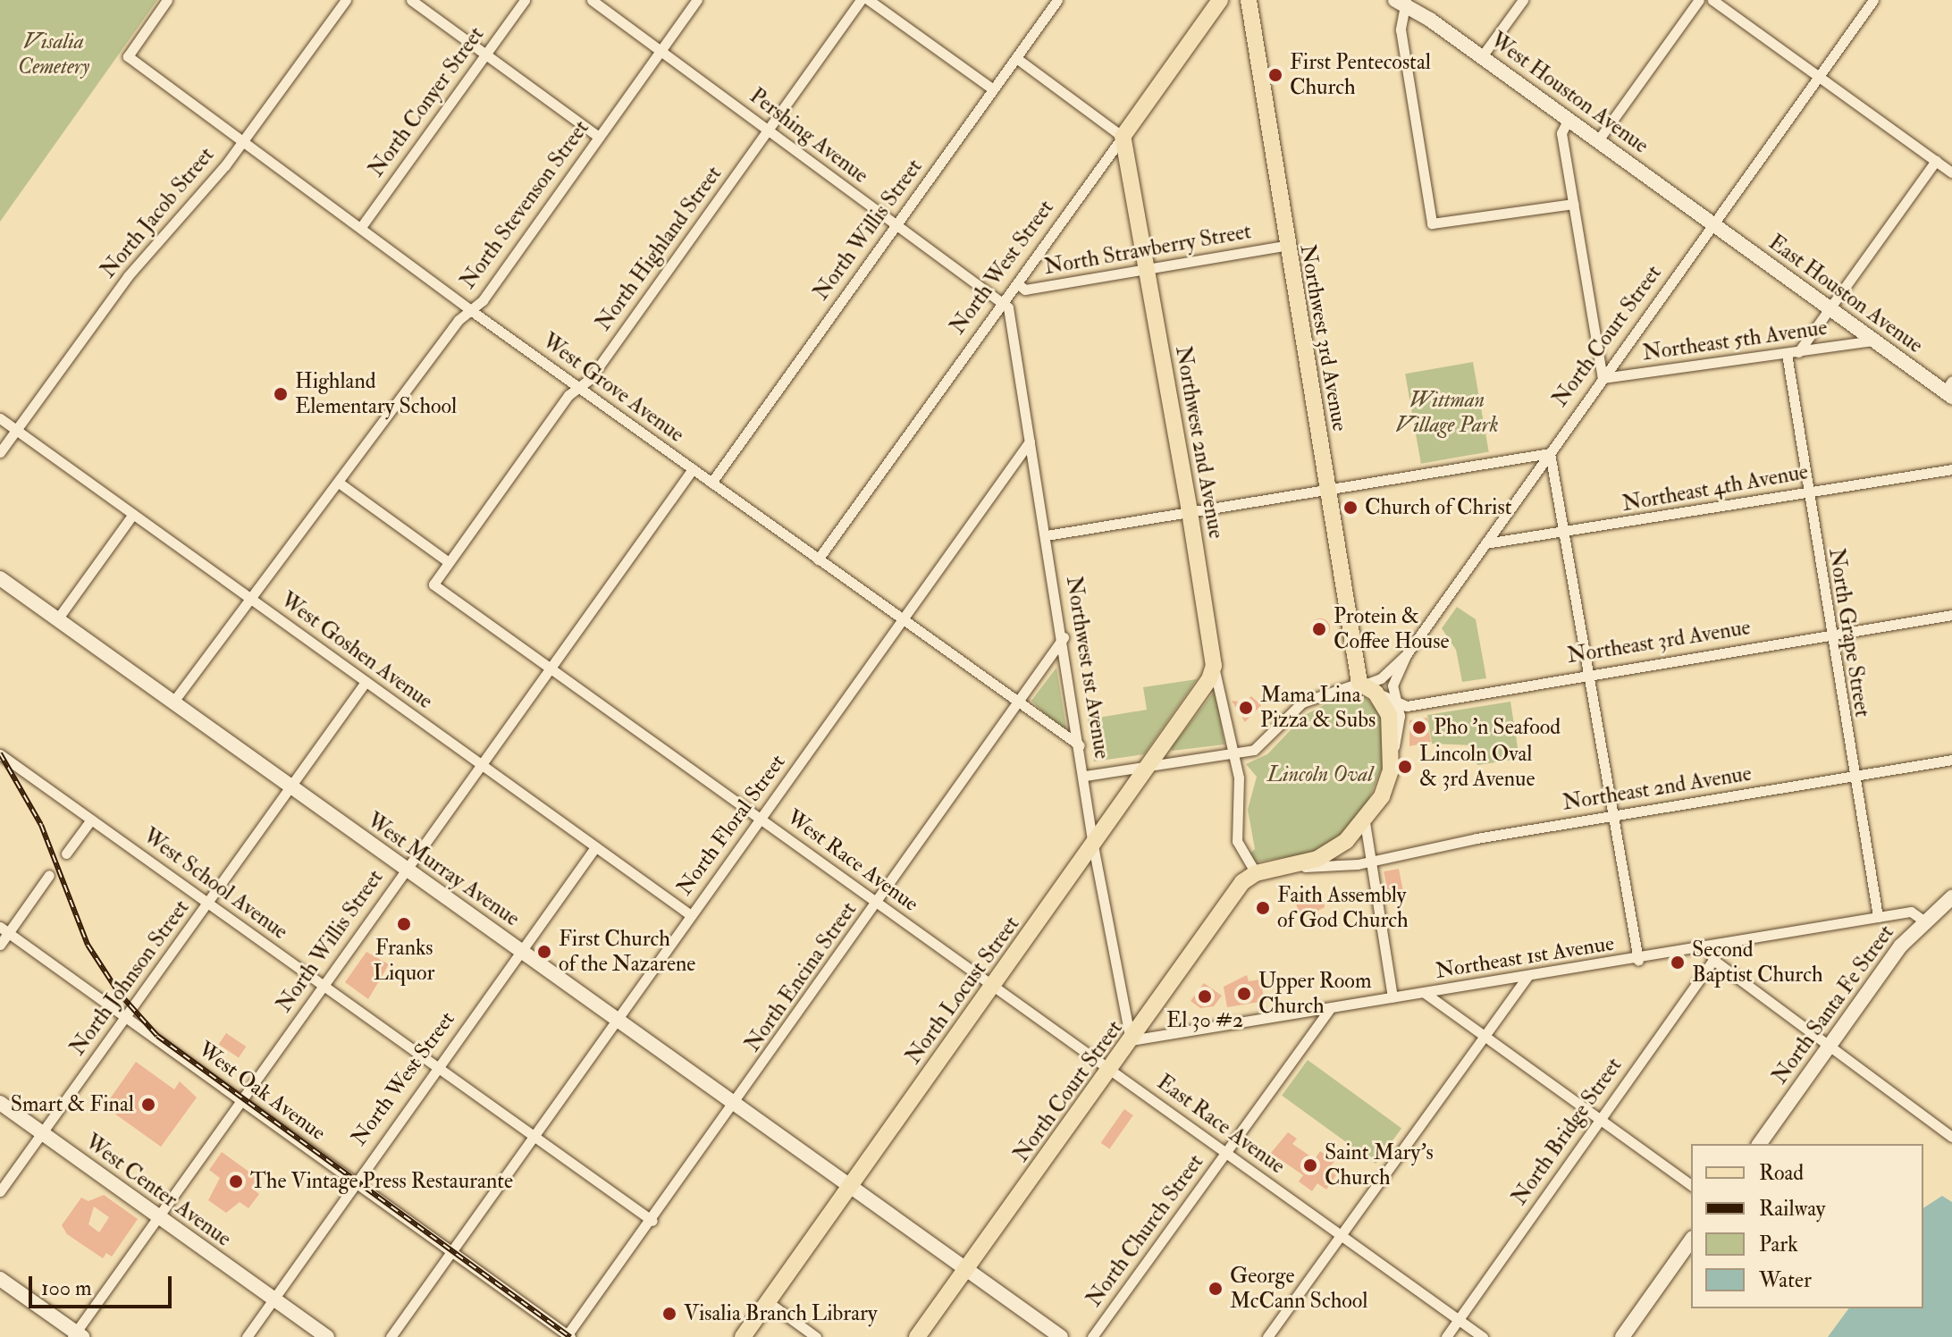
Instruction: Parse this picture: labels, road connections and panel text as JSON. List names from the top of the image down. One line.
{"streets":{"main road":["West Houston Avenue","North West Street","East Houston Avenue","North Court Street","Northwest 3rd Avenue","Northwest 2nd Avenue","West Murray Avenue","North Locust Street","North Santa Fe Street","West Center Avenue"],"street":["North Conyer Street","Pershing Avenue","North Stevenson Street","North Jacob Street","North Willis Street","North Highland Street","North Strawberry Street","Northeast 5th Avenue","West Grove Avenue","Northeast 4th Avenue","North Grape Street","Northeast 3rd Avenue","West Goshen Avenue","Northwest 1st Avenue","Northeast 2nd Avenue","North Floral Street","West Race Avenue","West School Avenue","Northeast 1st Avenue","North Encina Street","North Johnson Street","West Oak Avenue","East Race Avenue","North Bridge Street","North Church Street"]},"crossings":[["West Houston Avenue","East Houston Avenue"],["West Houston Avenue","North Court Street"],["North Conyer Street","West Grove Avenue"],["Pershing Avenue","North Stevenson Street"],["Pershing Avenue","North Willis Street"],["Pershing Avenue","North Highland Street"],["Pershing Avenue","North West Street"],["Pershing Avenue","Northwest 1st Avenue"],["North Stevenson Street","West Grove Avenue"],["North Stevenson Street","West Goshen Avenue"],["North Stevenson Street","West Murray Avenue"],["North Jacob Street","West Grove Avenue"],["North Jacob Street","West Goshen Avenue"],["North Willis Street","West Grove Avenue"],["North Willis Street","West Goshen Avenue"],["North Willis Street","West Race Avenue"],["North Willis Street","West Murray Avenue"],["North Willis Street","West School Avenue"],["North Willis Street","West Oak Avenue"],["North Willis Street","West Center Avenue"],["North Highland Street","West Grove Avenue"],["North Highland Street","West Race Avenue"],["North Strawberry Street","North West Street"],["North Strawberry Street","Northwest 3rd Avenue"],["North Strawberry Street","Northwest 2nd Avenue"],["North West Street","West Grove Avenue"],["North West Street","Northwest 2nd Avenue"],["North West Street","West Goshen Avenue"],["North West Street","Northwest 1st Avenue"],["North West Street","West Murray Avenue"],["North West Street","West School Avenue"],["North West Street","West Oak Avenue"],["North West Street","West Center Avenue"],["East Houston Avenue","North Court Street"],["East Houston Avenue","Northeast 5th Avenue"],["North Court Street","Northwest 3rd Avenue"],["North Court Street","Northeast 5th Avenue"],["North Court Street","Northeast 4th Avenue"],["North Court Street","Northwest 1st Avenue"],["North Court Street","West Race Avenue"],["North Court Street","West Murray Avenue"],["North Court Street","Northeast 1st Avenue"],["North Court Street","East Race Avenue"],["Northeast 5th Avenue","North Grape Street"],["West Grove Avenue","Northwest 1st Avenue"],["West Grove Avenue","North Floral Street"],["West Grove Avenue","North Encina Street"],["Northwest 2nd Avenue","North Locust Street"],["Northeast 4th Avenue","North Grape Street"],["North Grape Street","Northeast 3rd Avenue"],["North Grape Street","Northeast 2nd Avenue"],["North Grape Street","Northeast 1st Avenue"],["West Goshen Avenue","North Floral Street"],["West Goshen Avenue","North Johnson Street"],["Northwest 1st Avenue","North Floral Street"],["Northwest 1st Avenue","Northeast 1st Avenue"],["Northwest 1st Avenue","North Encina Street"],["Northwest 1st Avenue","North Locust Street"],["North Floral Street","West Race Avenue"],["North Floral Street","West Murray Avenue"],["North Floral Street","West School Avenue"],["North Floral Street","West Oak Avenue"],["West Race Avenue","North Encina Street"],["West Race Avenue","North Locust Street"],["West Race Avenue","East Race Avenue"],["West Murray Avenue","North Encina Street"],["West Murray Avenue","North Johnson Street"],["West Murray Avenue","North Locust Street"],["West School Avenue","North Encina Street"],["West School Avenue","North Johnson Street"],["Northeast 1st Avenue","North Santa Fe Street"],["Northeast 1st Avenue","North Church Street"],["North Encina Street","West Oak Avenue"],["North Johnson Street","West Oak Avenue"],["North Johnson Street","West Center Avenue"],["East Race Avenue","North Bridge Street"],["East Race Avenue","North Church Street"]],"parks":["Visalia Cemetery","Wittman Village Park","Lincoln Oval"],"places":["First Pentecostal Church","Highland Elementary School","Church of Christ","Protein & Coffee House","Mama Lina Pizza & Subs","Pho 'n Seafood","Lincoln Oval & 3rd Avenue","Faith Assembly of God Church","Franks Liquor","First Church of the Nazarene","Second Baptist Church","Upper Room Church","El 30 #2","Smart & Final","Saint Mary's Church","The Vintage Press Restaurante","George McCann School","Visalia Branch Library"],"legend":["Road","Railway","Park","Water"],"scale_bar":"100 m"}
